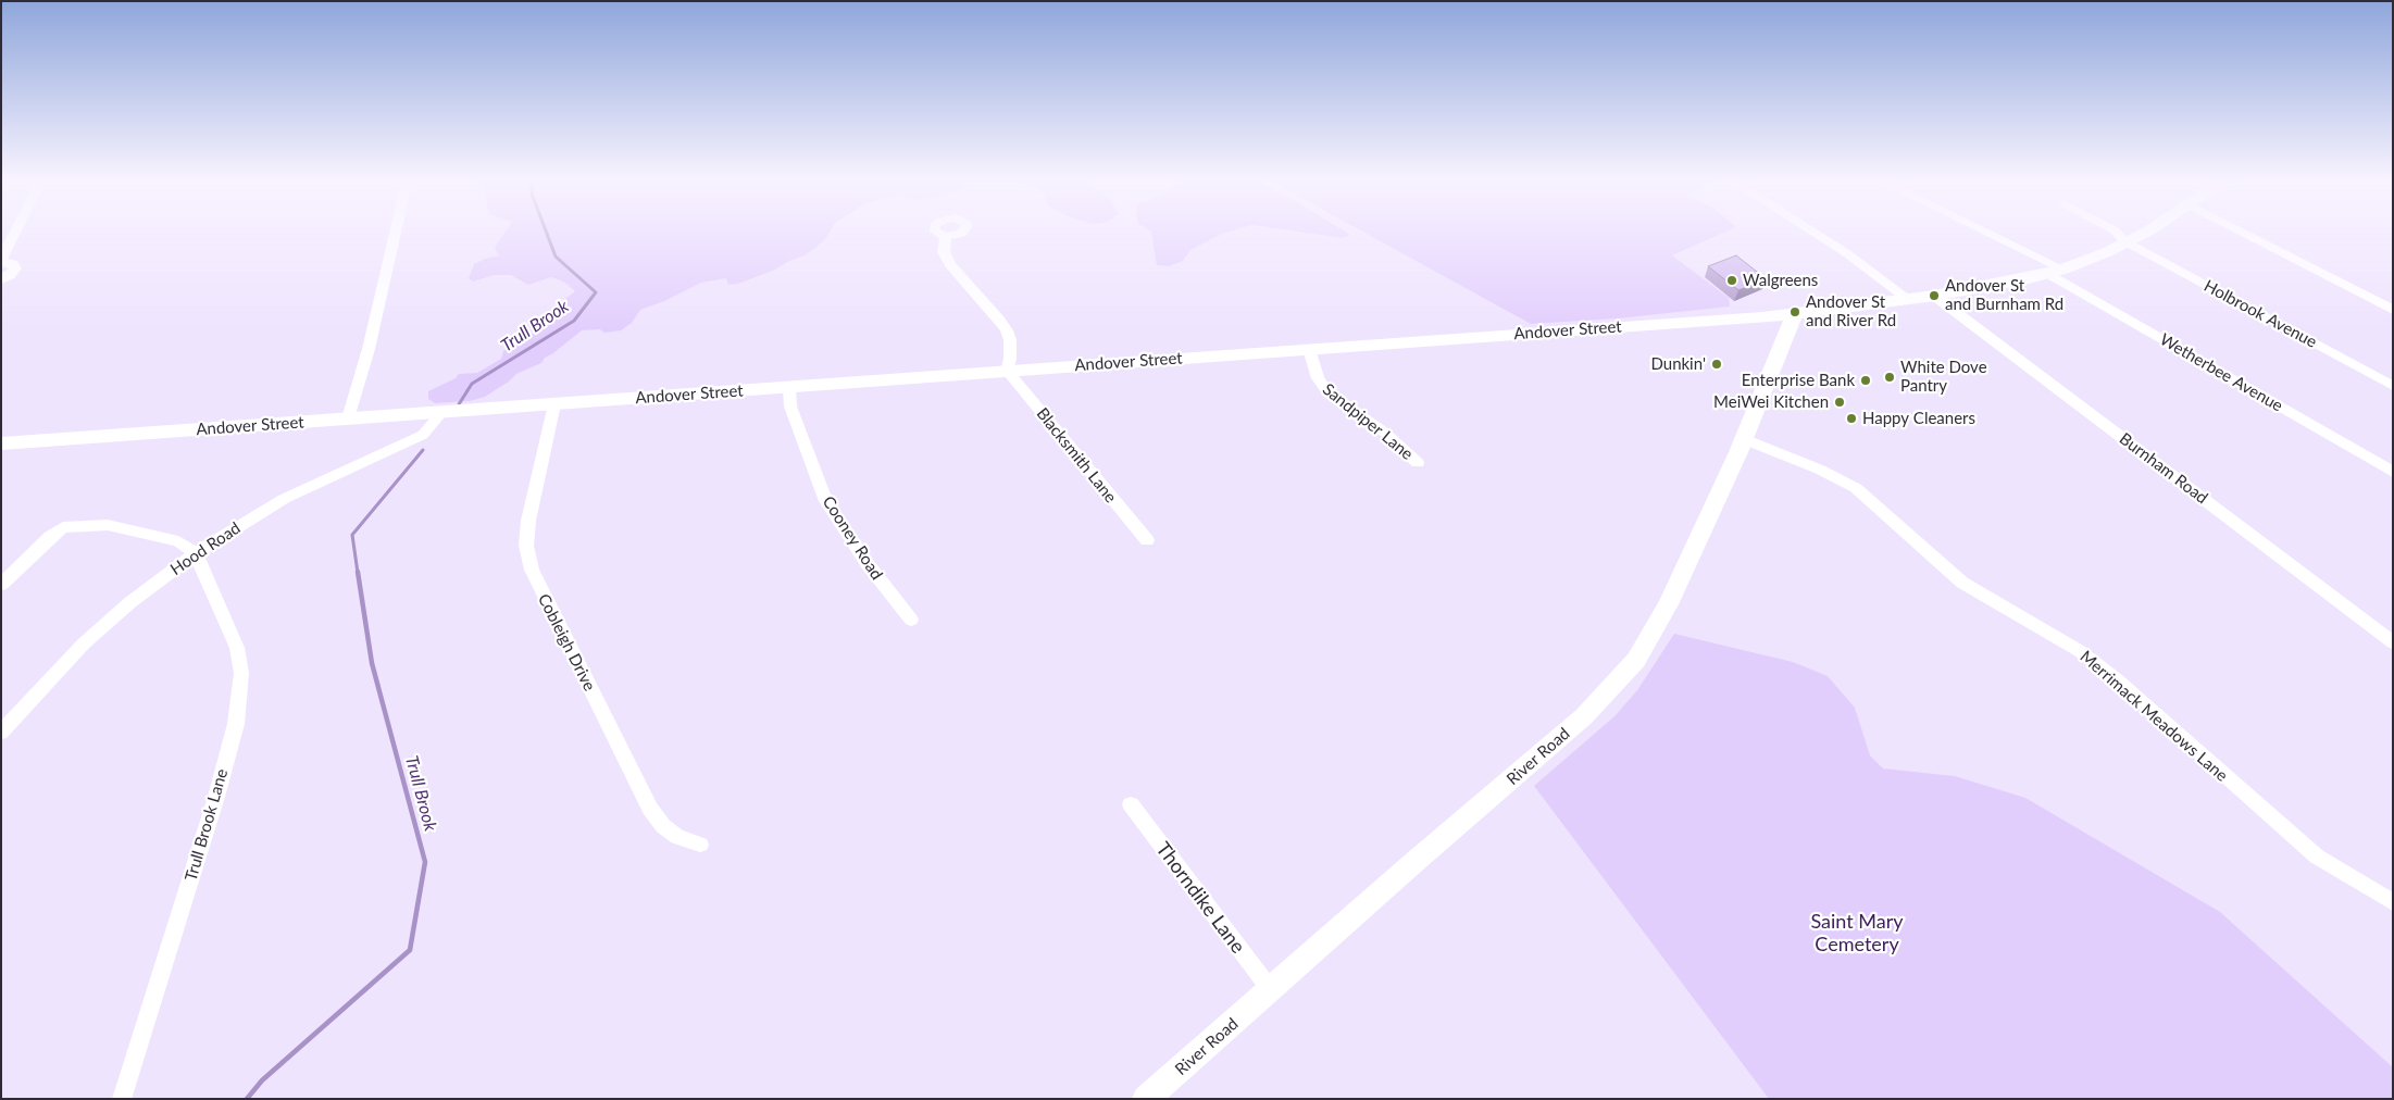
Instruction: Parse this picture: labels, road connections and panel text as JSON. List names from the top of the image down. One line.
{"streets":{"main road":["Andover Street","River Road"],"street":["Holbrook Avenue","Wetherbee Avenue","Sandpiper Lane","Blacksmith Lane","Burnham Road","Cooney Road","Hood Road","Cobleigh Drive","Merrimack Meadows Lane","Trull Brook Lane","Thorndike Lane"]},"crossings":[["Holbrook Avenue","Andover Street"],["Andover Street","Wetherbee Avenue"],["Andover Street","Sandpiper Lane"],["Andover Street","Blacksmith Lane"],["Andover Street","Burnham Road"],["Andover Street","Cooney Road"],["Andover Street","Hood Road"],["Andover Street","Cobleigh Drive"],["Andover Street","River Road"],["Hood Road","Trull Brook Lane"],["Merrimack Meadows Lane","River Road"],["River Road","Thorndike Lane"]],"water":["Trull Brook"],"parks":["Saint Mary Cemetery"],"places":["Walgreens","Andover St and Burnham Rd","Andover St and River Rd","Dunkin'","White Dove Pantry","Enterprise Bank","MeiWei Kitchen","Happy Cleaners"]}
